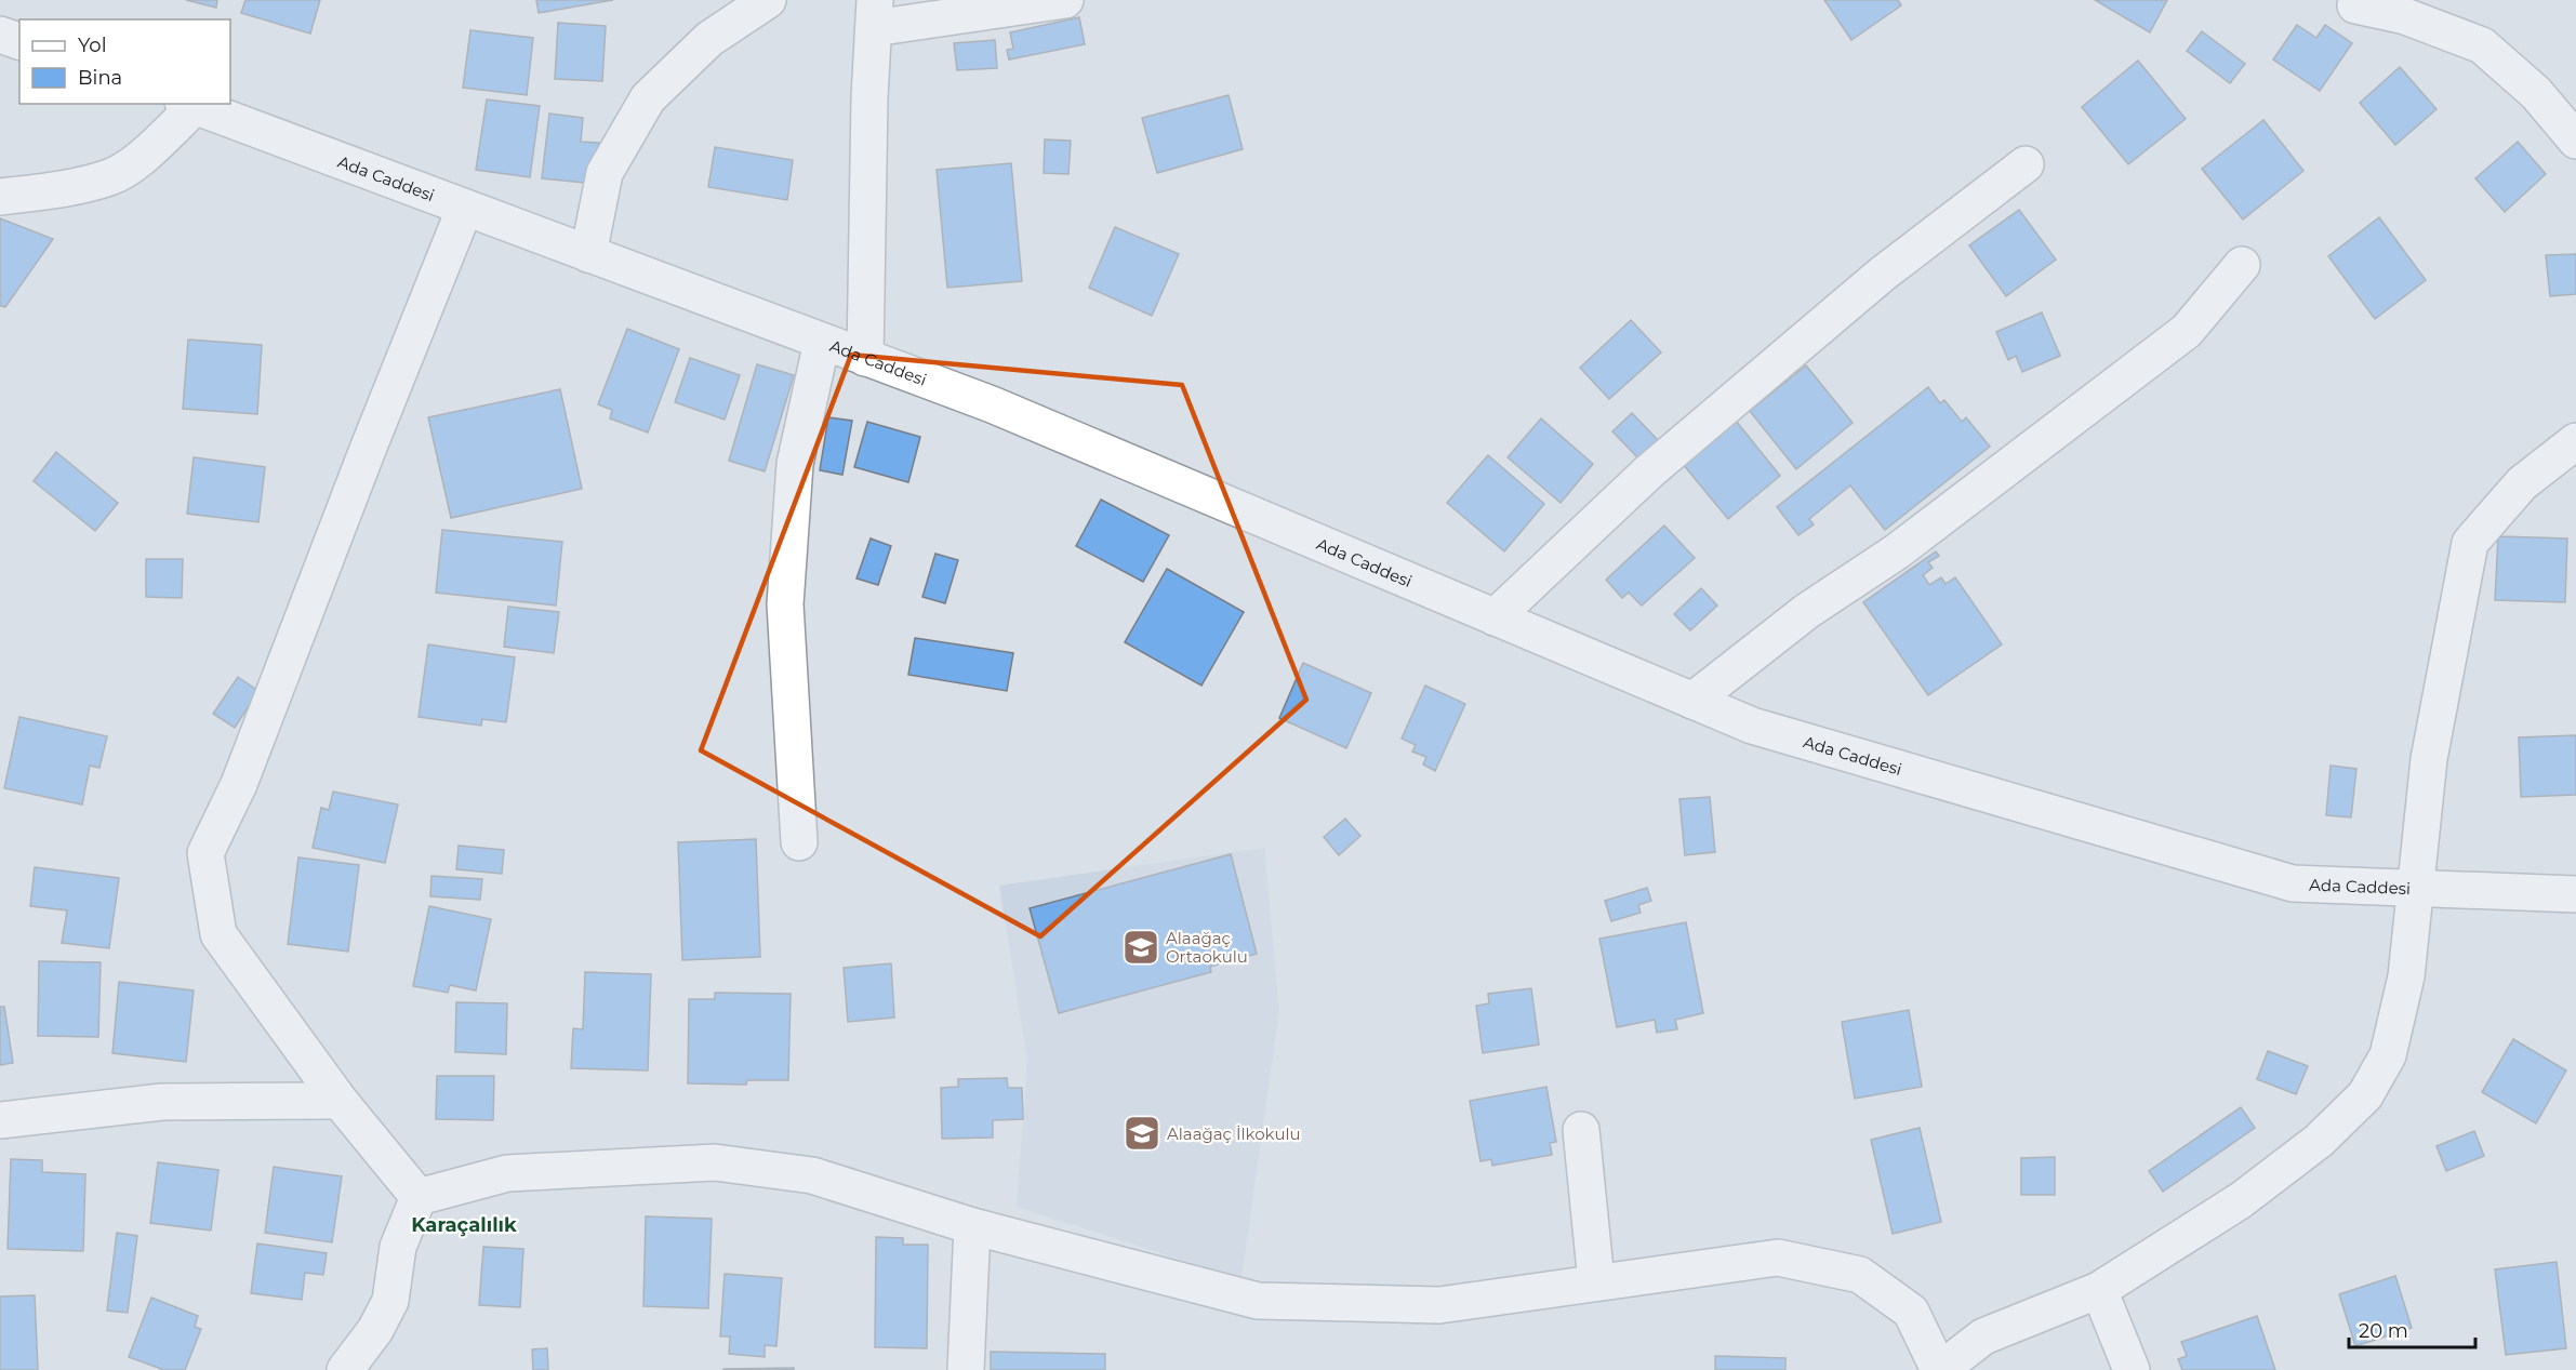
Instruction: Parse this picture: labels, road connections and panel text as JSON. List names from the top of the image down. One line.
{"streets":{"street":["Ada Caddesi"]},"districts":["Karaçalılık"],"places":{"school or university":["Alaağaç Ortaokulu","Alaağaç İlkokulu"]},"legend":["Yol","Bina"],"scale_bar":"20 m"}
